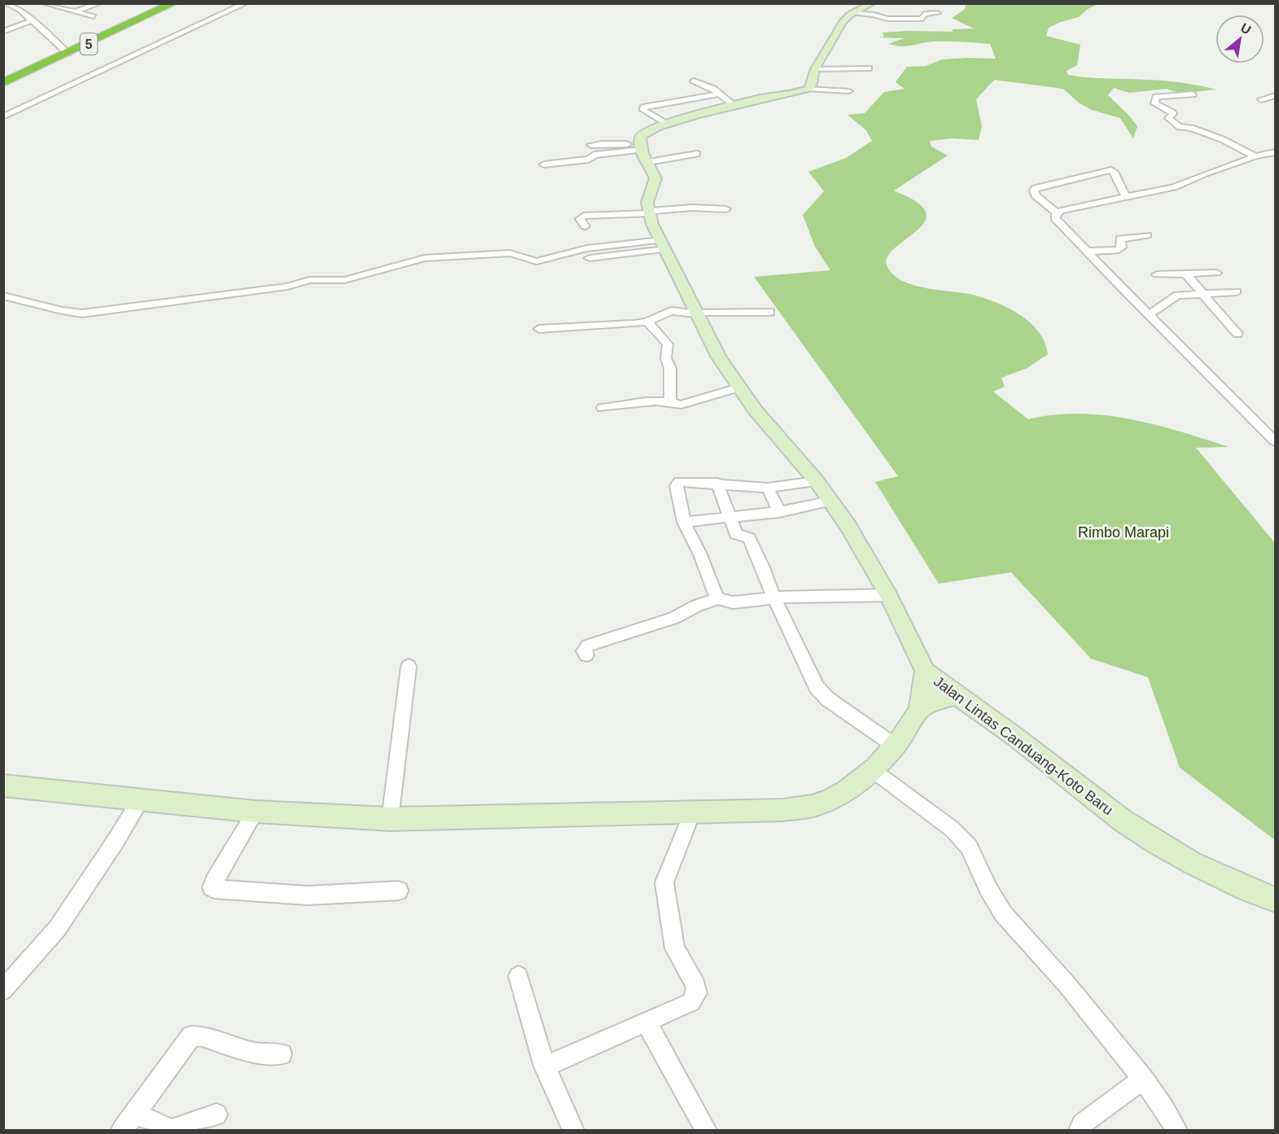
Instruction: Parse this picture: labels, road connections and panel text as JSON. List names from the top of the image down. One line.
{"streets":{"highway":["5"],"main road":["Jalan Lintas Canduang-Koto Baru"]},"parks":["Rimbo Marapi"],"north":"top right"}
